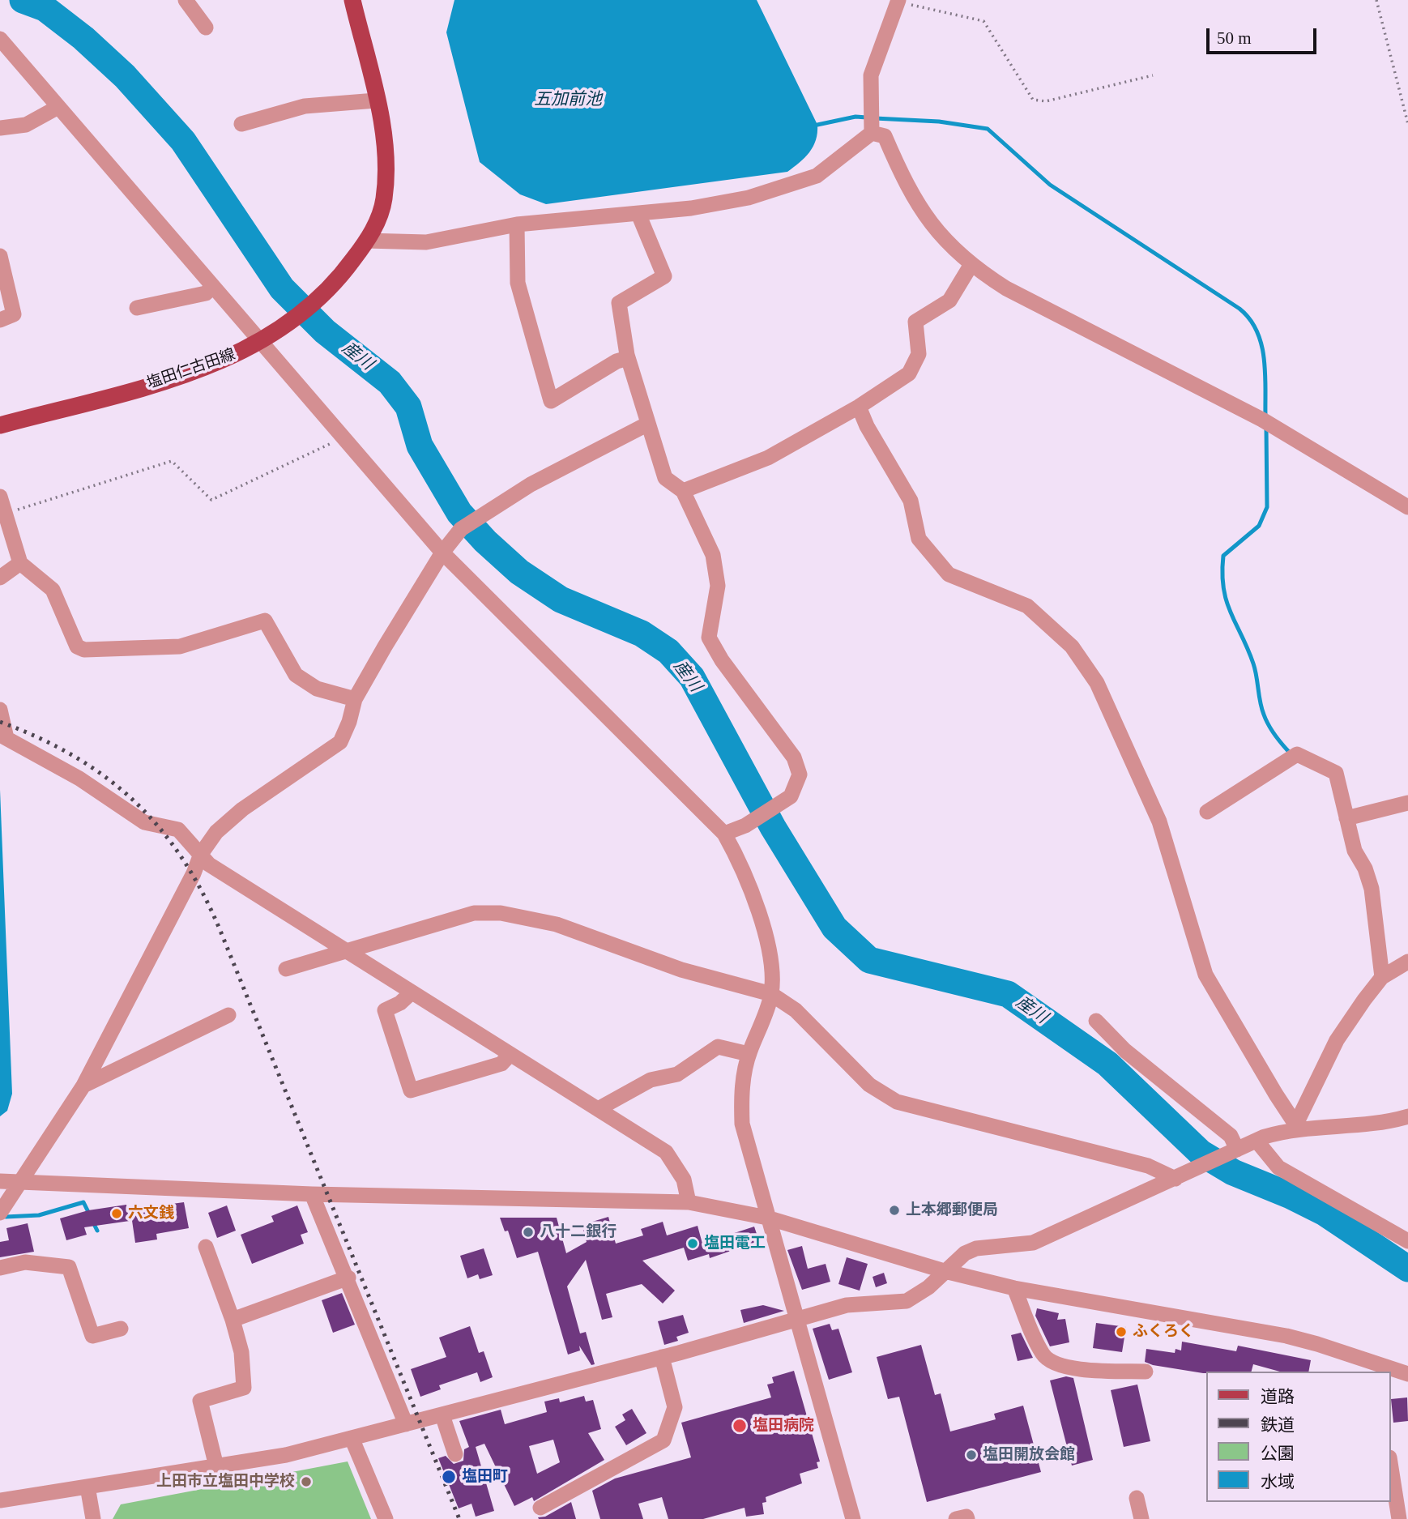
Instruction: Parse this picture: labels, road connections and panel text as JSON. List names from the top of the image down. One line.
{"streets":{"main road":["塩田仁古田線"]},"water":["五加前池","産川"],"places":["上本郷郵便局","六文銭","八十二銀行","塩田電工","ふくろく","塩田病院","塩田開放会館","塩田町","上田市立塩田中学校"],"legend":["道路","鉄道","公園","水域"],"scale_bar":"50 m"}
